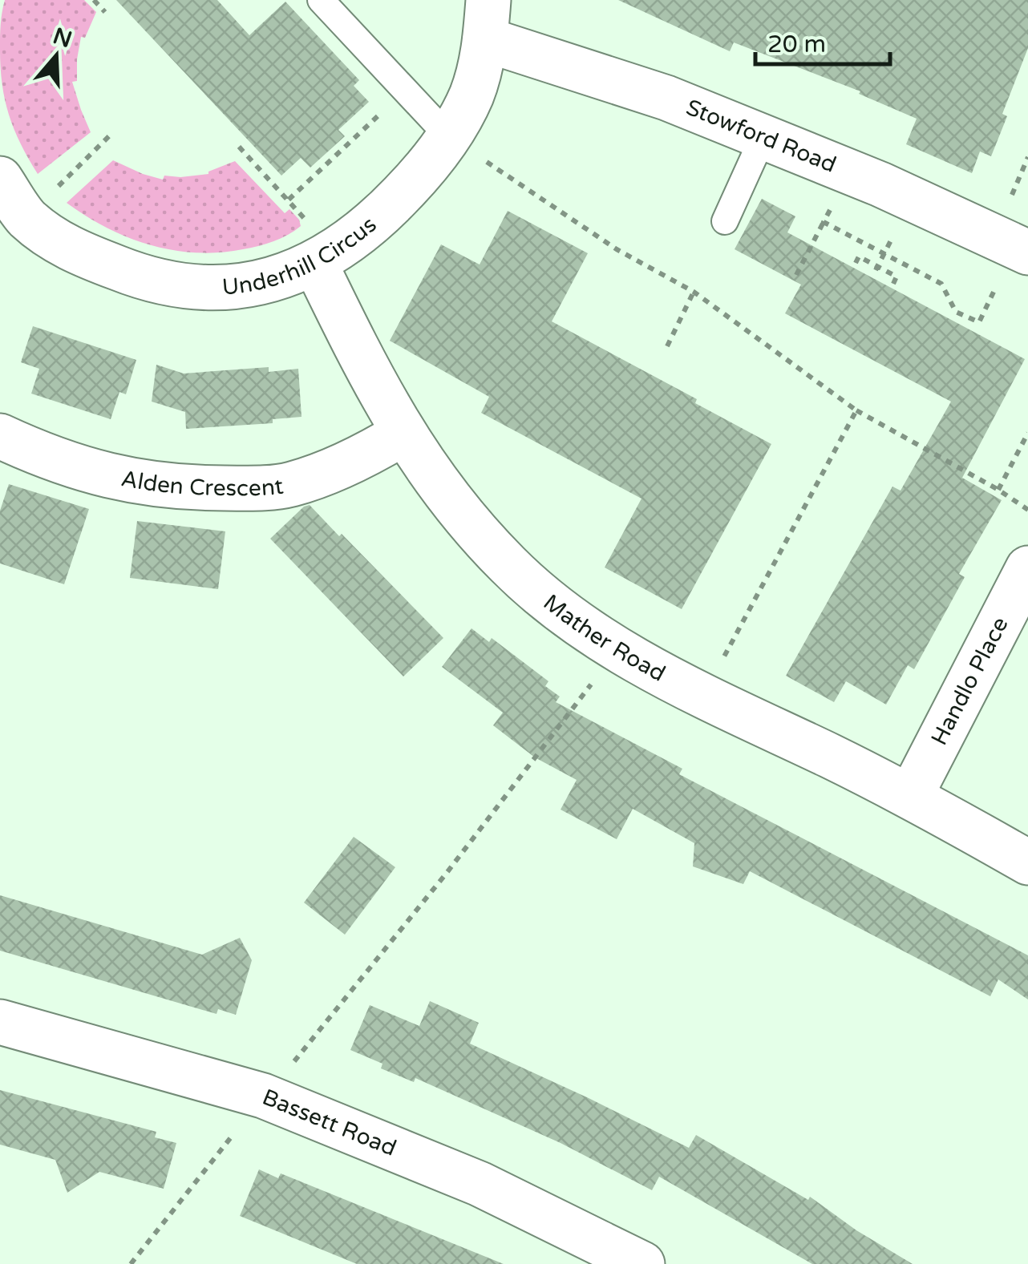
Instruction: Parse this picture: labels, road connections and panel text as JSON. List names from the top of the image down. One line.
{"streets":{"street":["Stowford Road","Underhill Circus","Alden Crescent","Mather Road","Handlo Place","Bassett Road"]},"crossings":[["Stowford Road","Underhill Circus"],["Underhill Circus","Mather Road"],["Alden Crescent","Mather Road"],["Mather Road","Handlo Place"]],"scale_bar":"20 m","north":"top"}
